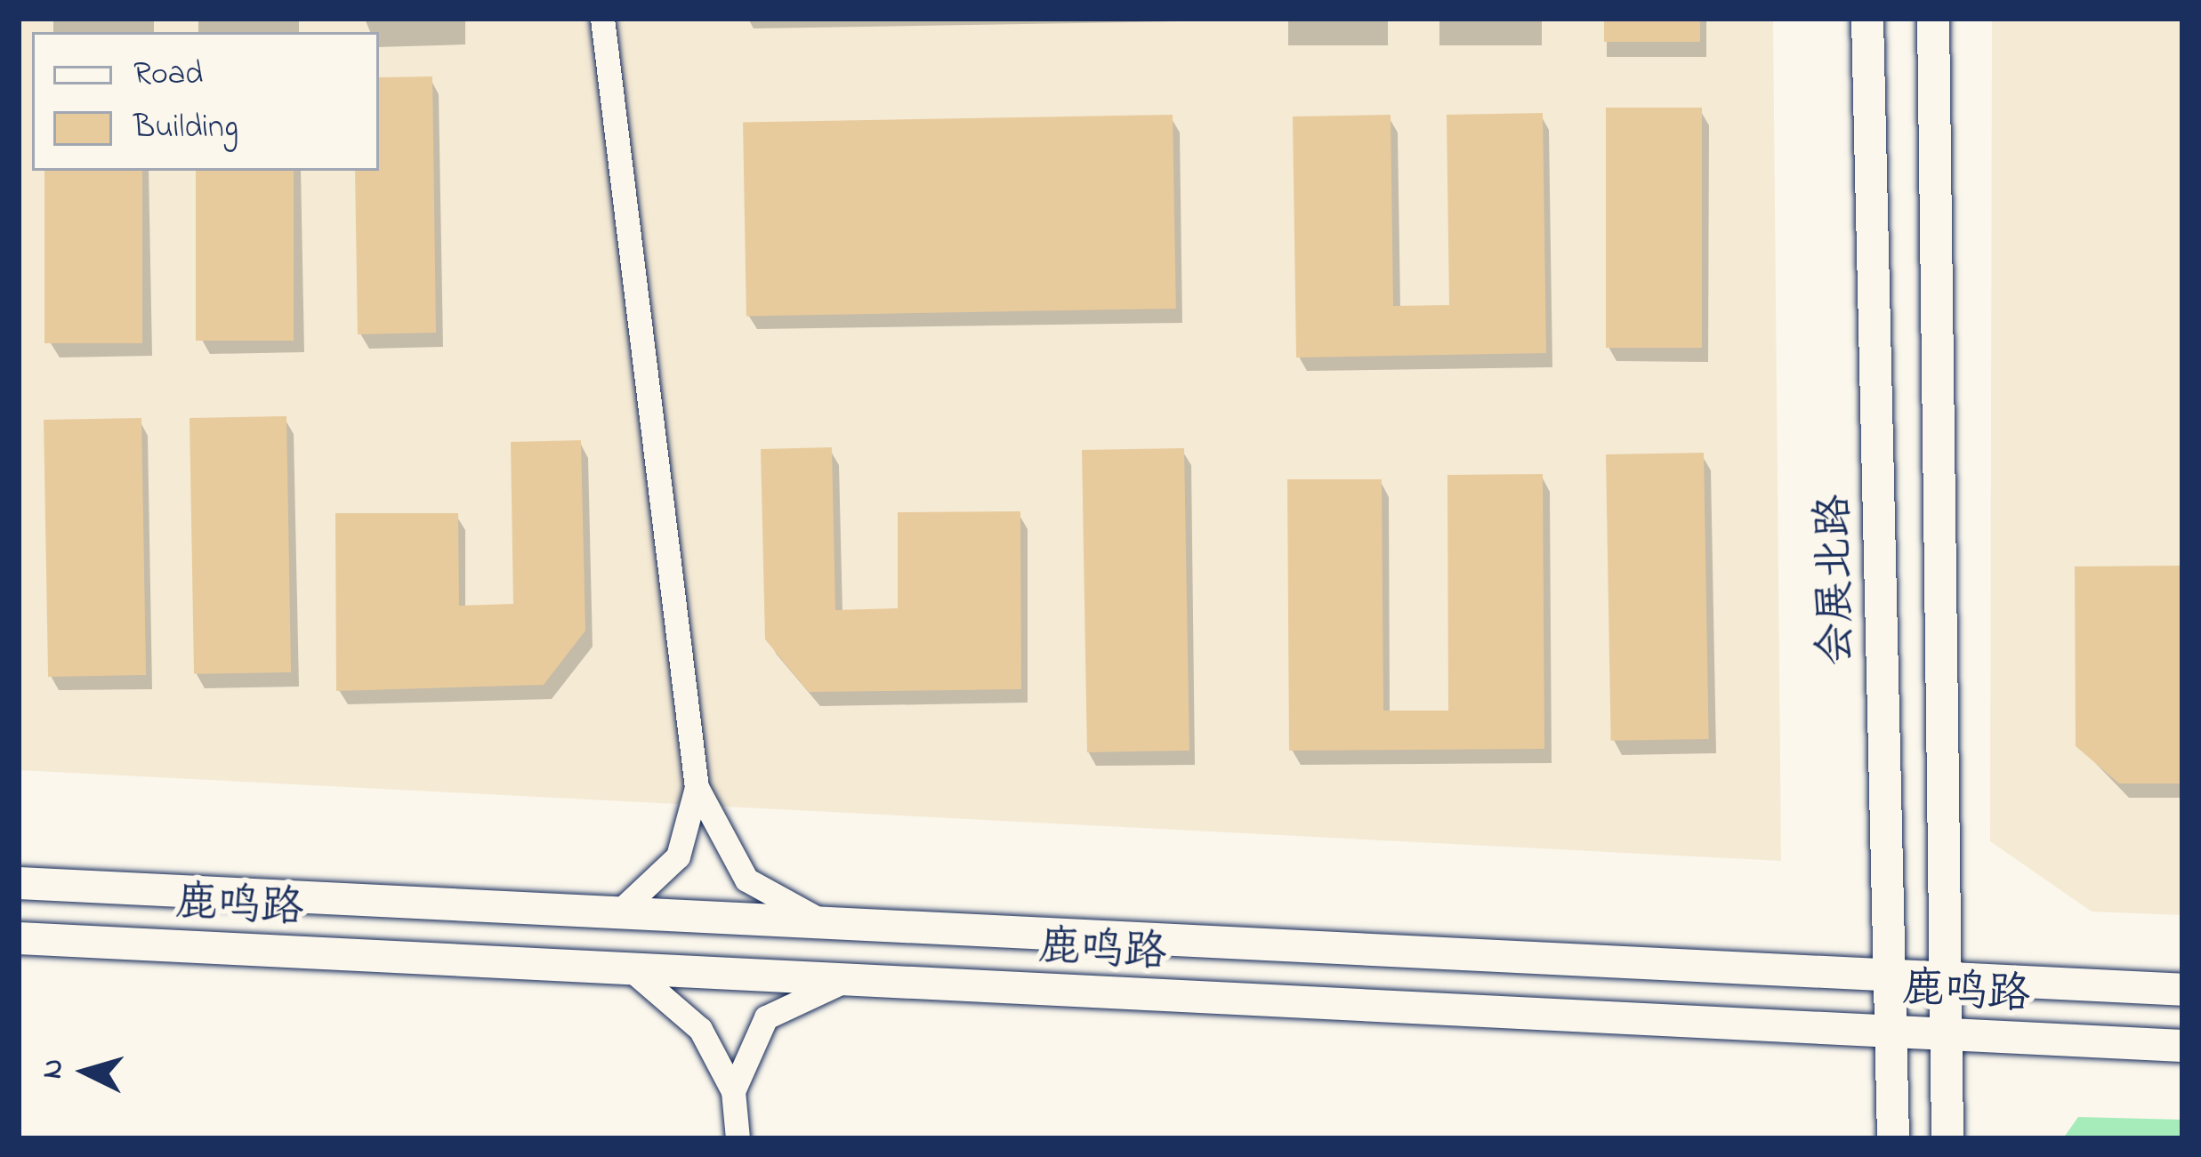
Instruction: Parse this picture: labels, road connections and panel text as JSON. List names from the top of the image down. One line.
{"streets":{"main road":["会展北路","鹿鸣路"]},"crossings":[["会展北路","鹿鸣路"]],"legend":["Road","Building"],"north":"left"}
